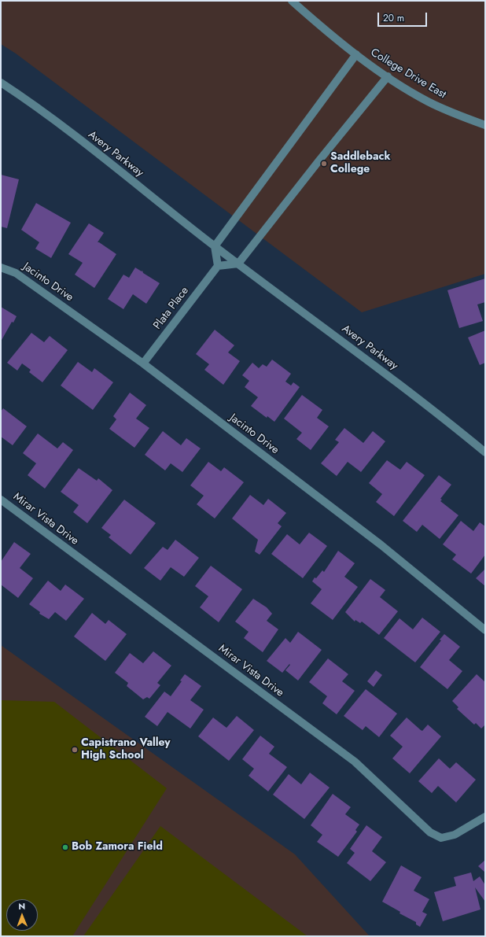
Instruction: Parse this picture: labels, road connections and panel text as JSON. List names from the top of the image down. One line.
{"streets":{"street":["College Drive East","Avery Parkway","Jacinto Drive","Plata Place","Mirar Vista Drive"]},"crossings":[["Jacinto Drive","Plata Place"]],"places":["Saddleback College","Capistrano Valley High School","Bob Zamora Field"],"scale_bar":"20 m","north":"top"}
